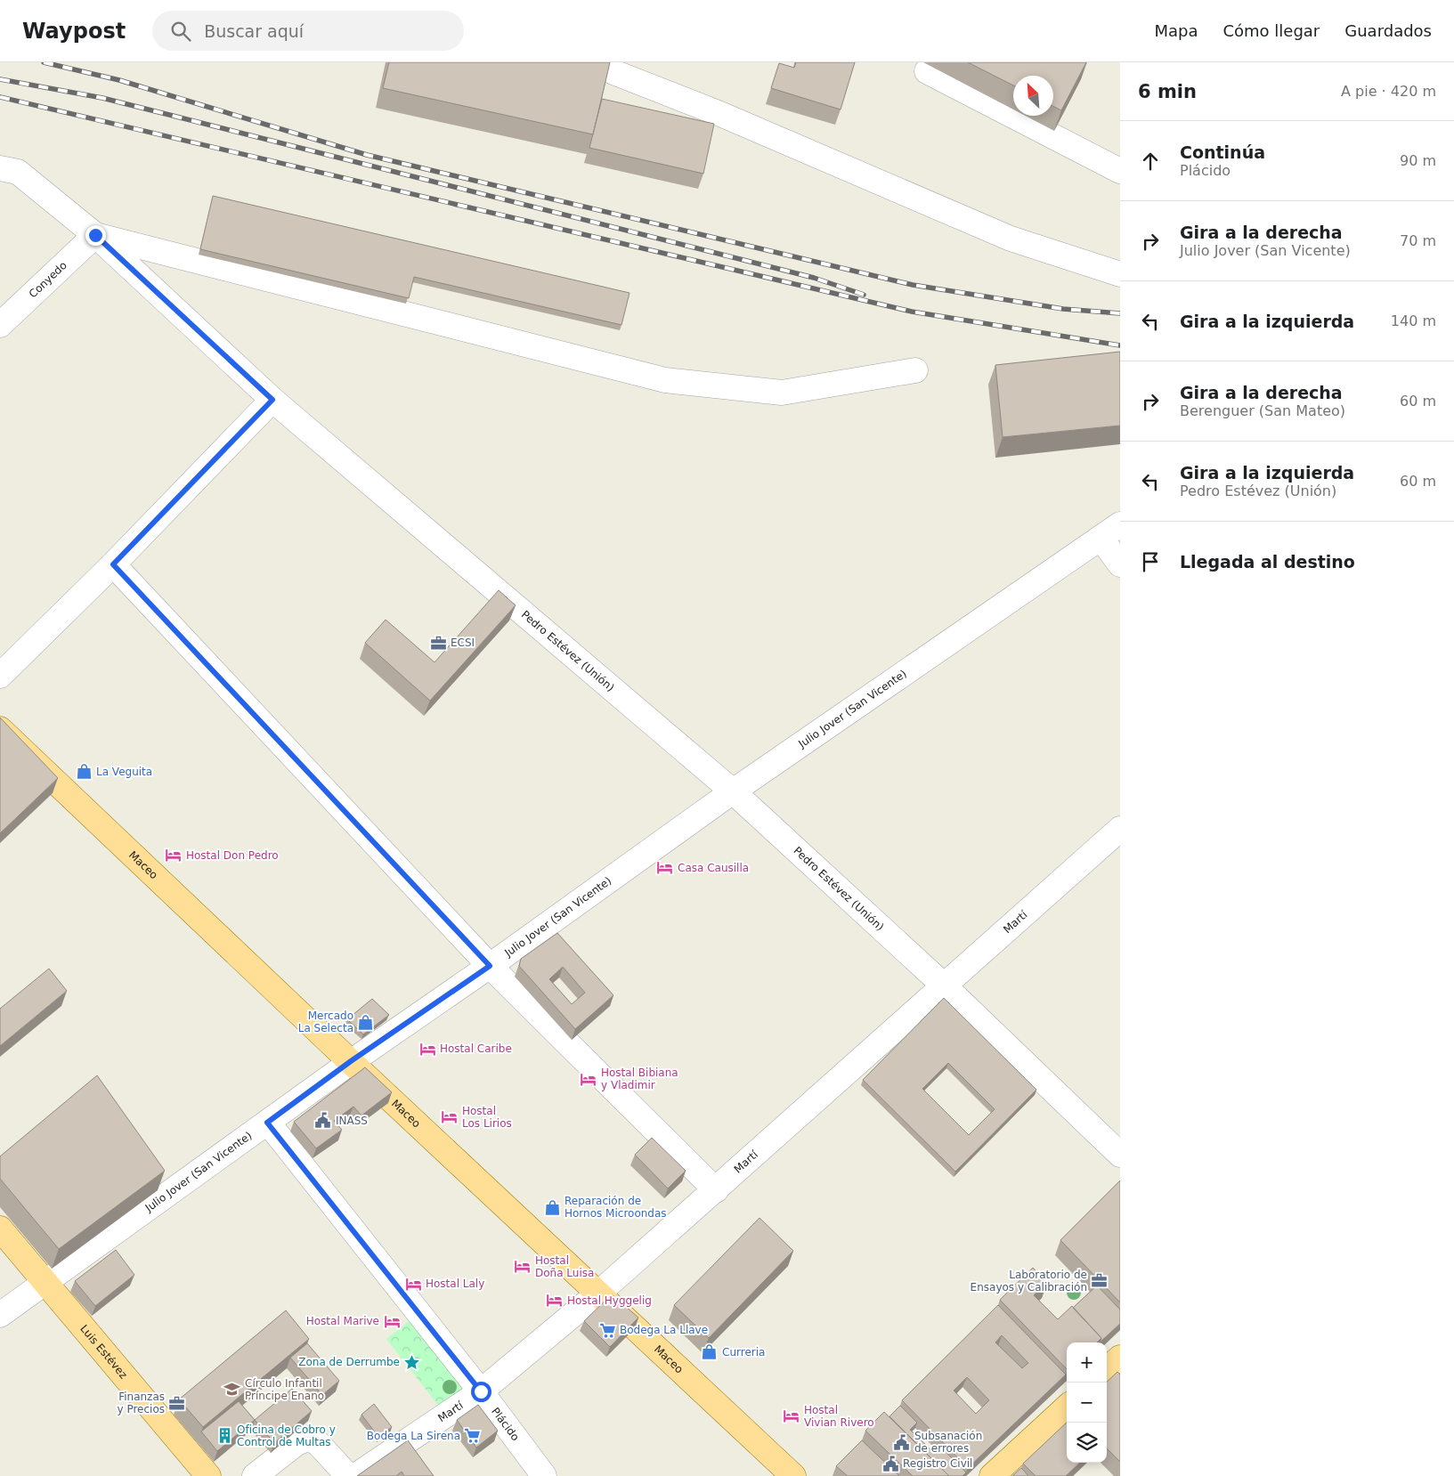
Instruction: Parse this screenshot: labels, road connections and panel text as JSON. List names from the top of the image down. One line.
{"streets":{"main road":["Maceo","Luis Estévez"],"street":["Conyedo","Pedro Estévez (Unión)","Julio Jover (San Vicente)","Martí","Plácido"]},"crossings":[["Conyedo","Pedro Estévez (Unión)"],["Pedro Estévez (Unión)","Julio Jover (San Vicente)"],["Pedro Estévez (Unión)","Martí"],["Julio Jover (San Vicente)","Maceo"],["Julio Jover (San Vicente)","Luis Estévez"],["Julio Jover (San Vicente)","Plácido"],["Maceo","Martí"],["Martí","Plácido"]],"places":{"office":["ECSI","Laboratorio de Ensayos y Calibración","Finanzas y Precios"],"shop":["La Veguita","Mercado La Selecta","Reparación de Hornos Microondas","Curreria"],"hotel":["Hostal Don Pedro","Casa Causilla","Hostal Caribe","Hostal Bibiana y Vladimir","Hostal Los Lirios","Hostal Doña Luisa","Hostal Laly","Hostal Hyggelig","Hostal Marive","Hostal Vivian Rivero"],"public building":["INASS","Subsanación de errores","Registro Civil"],"supermarket":["Bodega La Llave","Bodega La Sirena"],"place":["Zona de Derrumbe"],"school or university":["Círculo Infantil Príncipe Enano"],"building":["Oficina de Cobro y Control de Multas"]},"north":"top left","page":{"header":"Waypost","search":"Buscar aquí","nav":["Mapa","Cómo llegar","Guardados"],"heading":["6 min","A pie · 420 m"],"list":[["Continúa","Plácido","90 m"],["Gira a la derecha","Julio Jover (San Vicente)","70 m"],["Gira a la izquierda","140 m"],["Gira a la derecha","Berenguer (San Mateo)","60 m"],["Gira a la izquierda","Pedro Estévez (Unión)","60 m"],"Llegada al destino"],"map_buttons":["+","−"]}}
